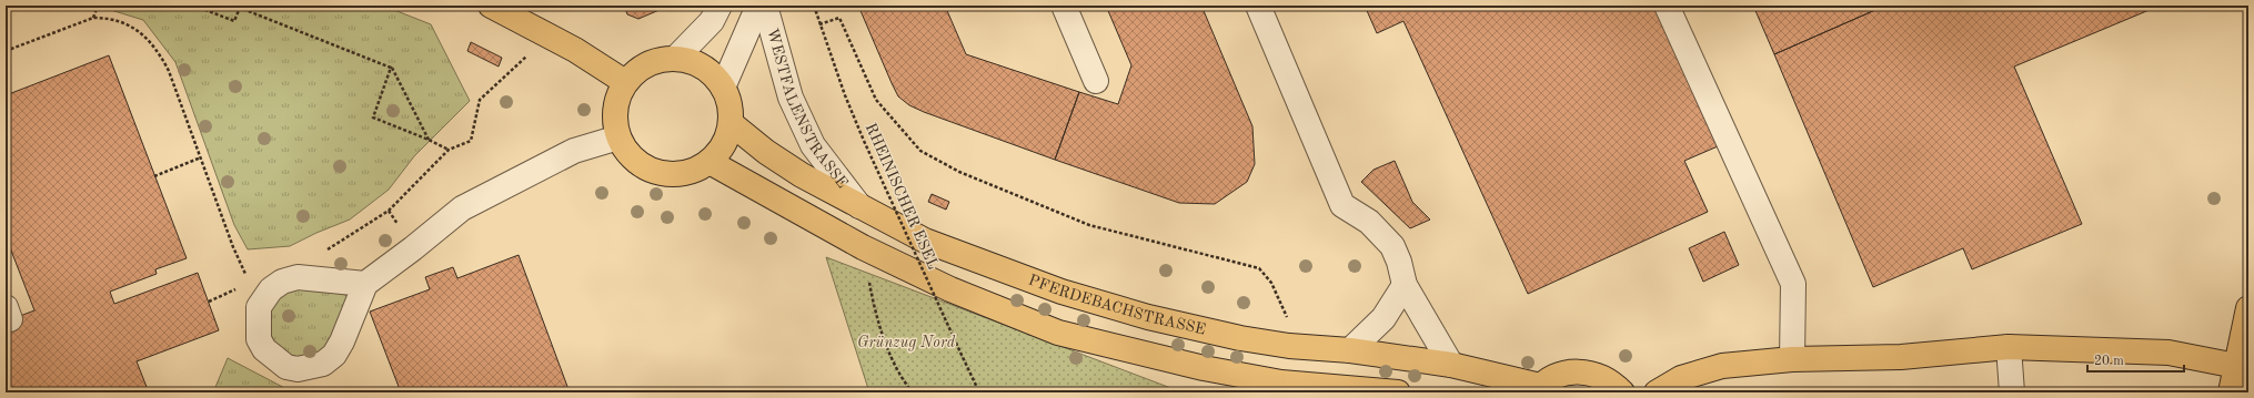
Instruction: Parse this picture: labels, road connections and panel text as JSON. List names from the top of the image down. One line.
{"streets":{"main road":["PFERDEBACHSTRASSE"],"street":["WESTFALENSTRASSE"],"path":["RHEINISCHER ESEL"]},"crossings":[["WESTFALENSTRASSE","PFERDEBACHSTRASSE"]],"parks":["Grünzug Nord"],"scale_bar":"20 m"}
